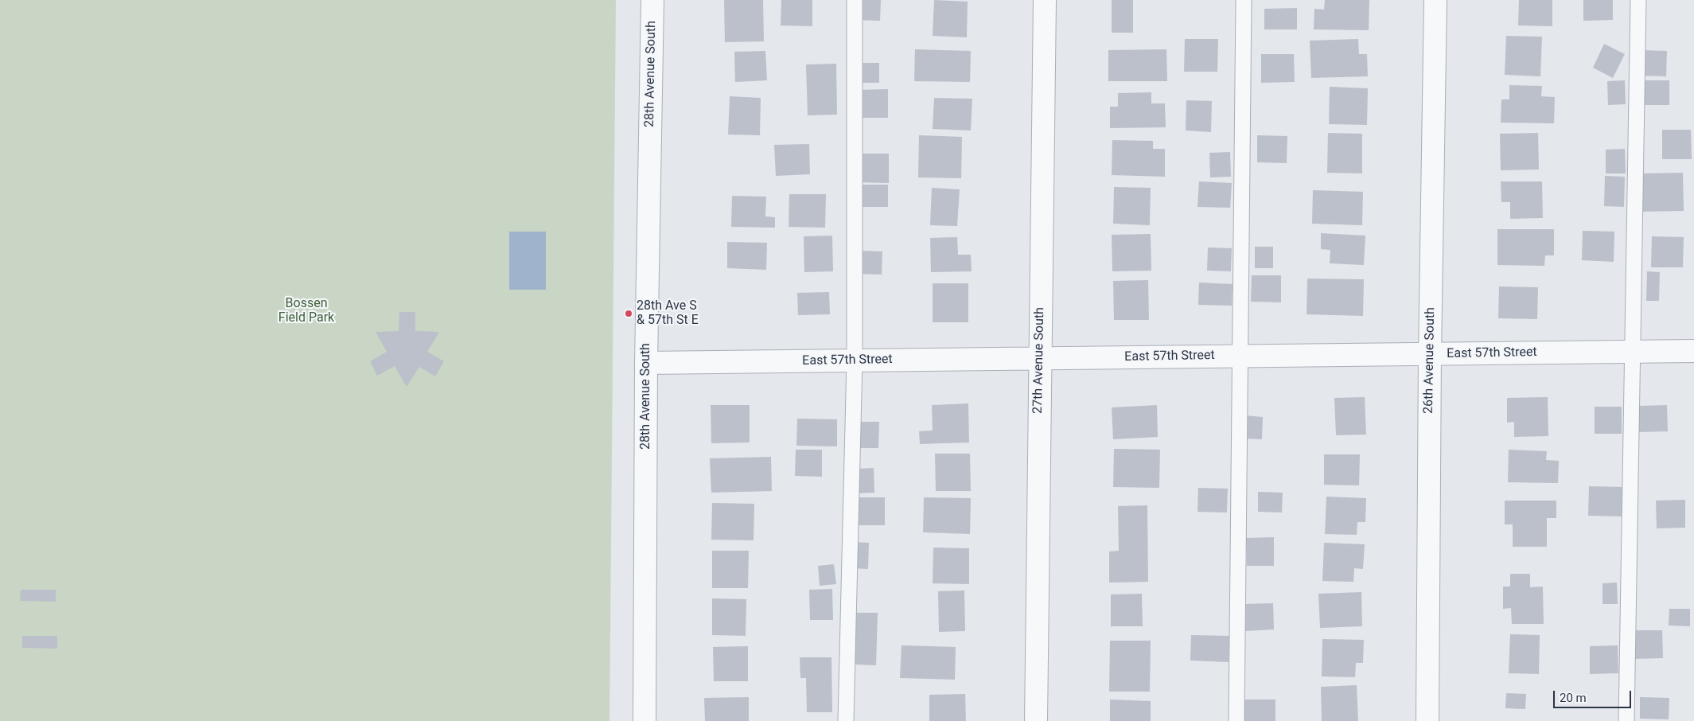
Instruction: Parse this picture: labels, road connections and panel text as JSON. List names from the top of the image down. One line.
{"streets":{"street":["28th Avenue South","East 57th Street","27th Avenue South","26th Avenue South"]},"crossings":[["28th Avenue South","East 57th Street"],["East 57th Street","27th Avenue South"],["East 57th Street","26th Avenue South"]],"parks":["Bossen Field Park"],"places":["28th Ave S & 57th St E"],"scale_bar":"20 m"}
